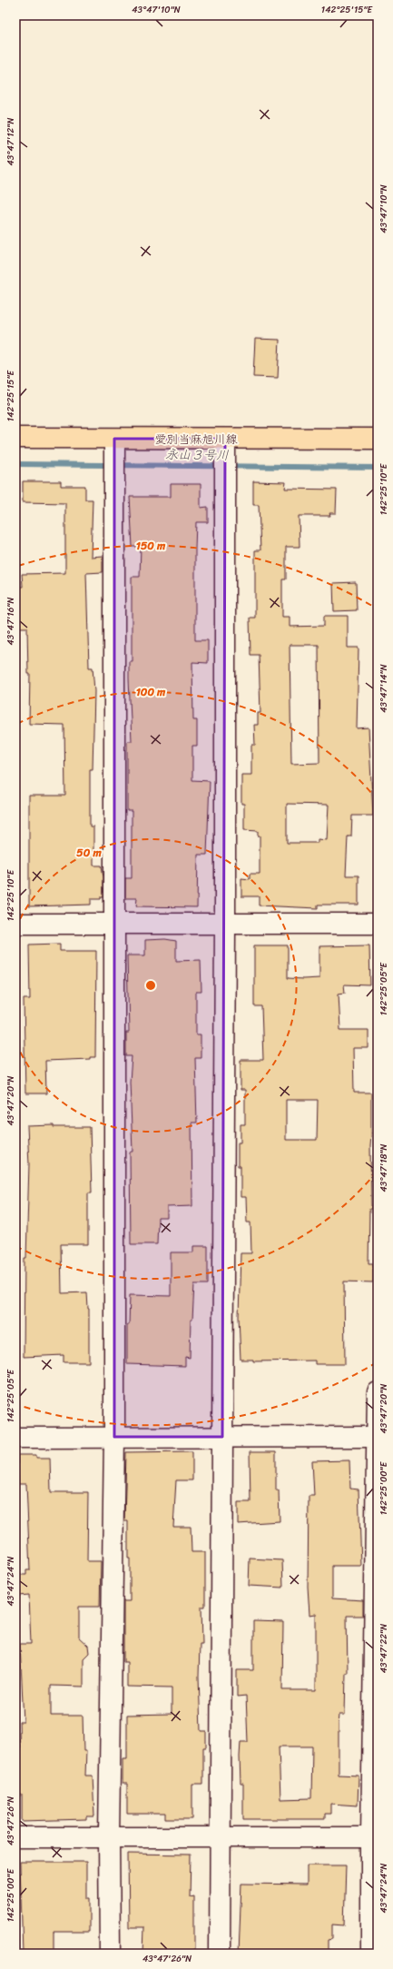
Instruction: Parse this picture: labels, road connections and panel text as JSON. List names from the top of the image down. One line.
{"streets":{"main road":["愛別当麻旭川線"]},"water":["永山３号川"],"coordinates":["43°47'10\"N","142°25'15\"E","43°47'12\"N","142°25'10\"E","43°47'16\"N","43°47'14\"N","142°25'05\"E","43°47'20\"N","43°47'18\"N","142°25'00\"E","43°47'24\"N","43°47'22\"N","43°47'26\"N"],"rings":["150 m","100 m","50 m"]}
